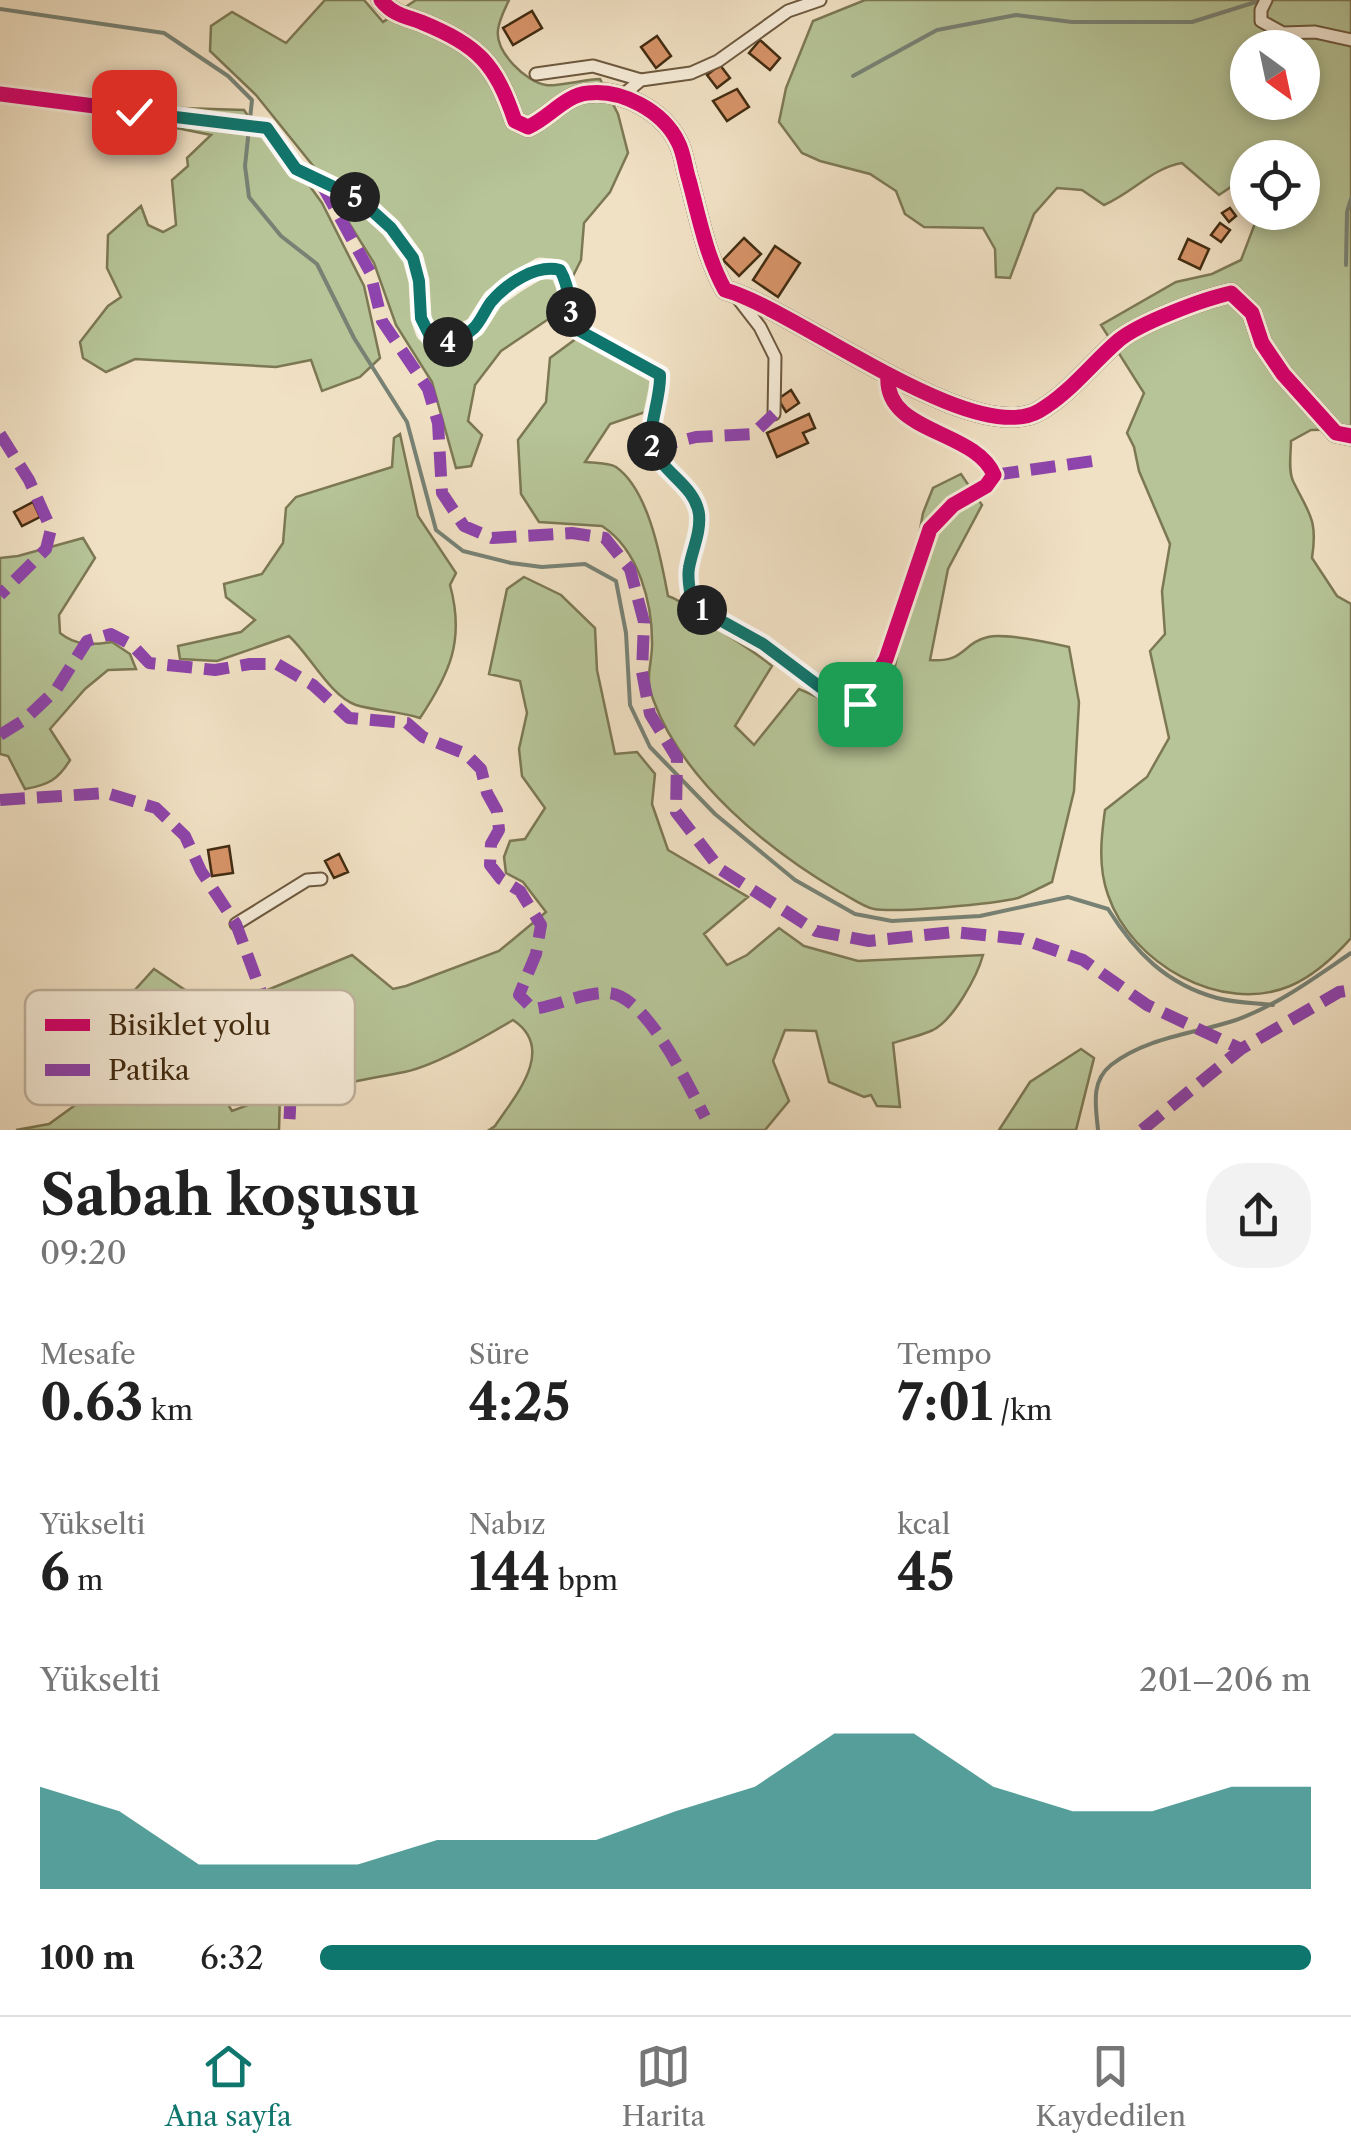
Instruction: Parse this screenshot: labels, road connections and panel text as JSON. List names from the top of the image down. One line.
{"legend":["Bisiklet yolu","Patika"],"north":"bottom right","page":{"pins":["5","3","4","2","1"],"heading":["Sabah koşusu","09:20"],"stats":[["Mesafe","0.63 km"],["Süre","4:25"],["Tempo","7:01 /km"],["Yükselti","6 m"],["Nabız","144 bpm"],["kcal","45"]],"chart":["Yükselti","201–206 m"],"list":[{"name":"100 m","note":"6:32"}],"tabs":["Ana sayfa","Harita","Kaydedilen"]}}
